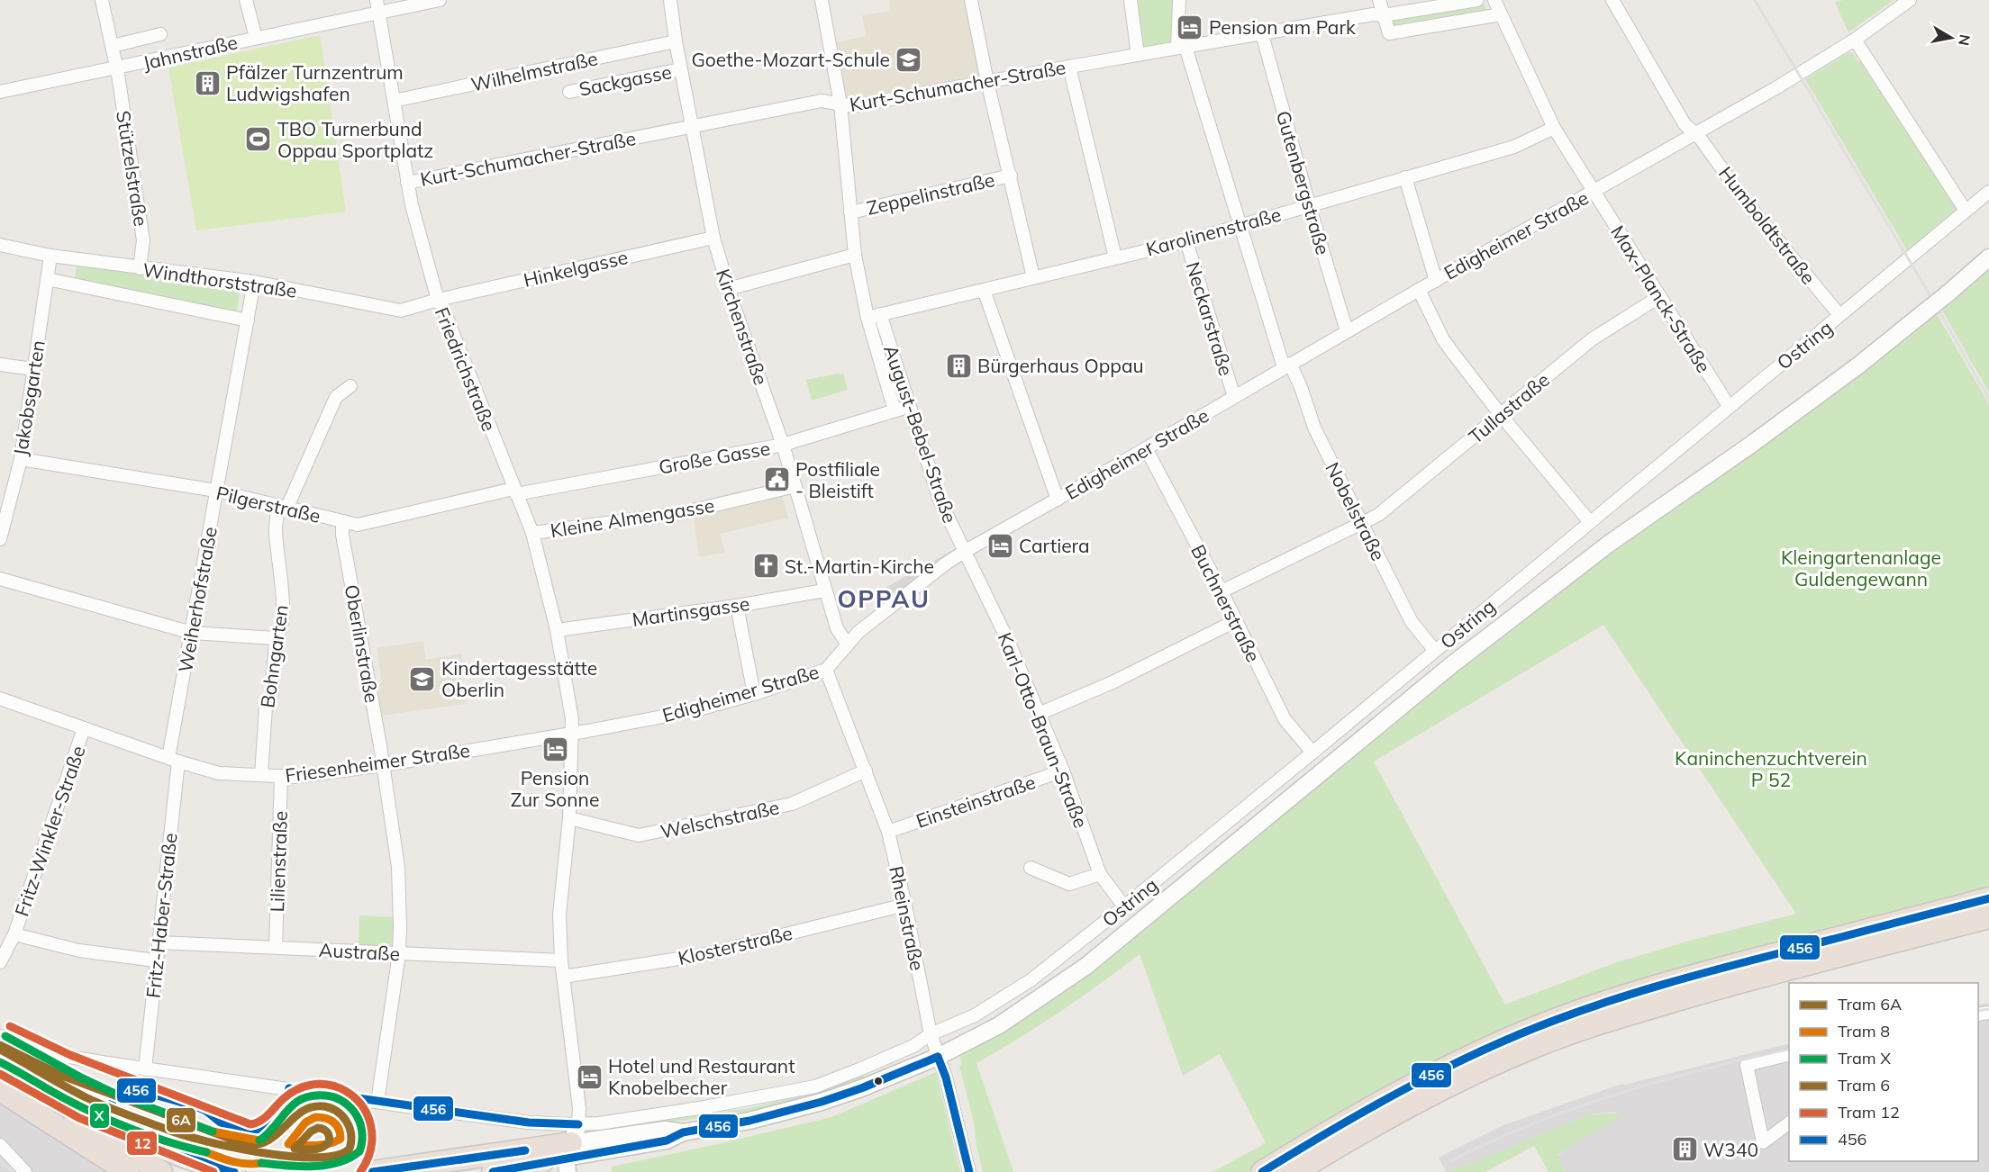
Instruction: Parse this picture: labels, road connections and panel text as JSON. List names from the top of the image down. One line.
{"streets":{"street":["Jahnstraße","Wilhelmstraße","Sackgasse","Kurt-Schumacher-Straße","Stützelstraße","Gutenbergstraße","Zeppelinstraße","Humboldtstraße","Karolinenstraße","Edigheimer Straße","Hinkelgasse","Windthorststraße","Max-Planck-Straße","Neckarstraße","Kirchenstraße","Ostring","Friedrichstraße","Jakobsgarten","Tullastraße","August-Bebel-Straße","Große Gasse","Pilgerstraße","Nobelstraße","Kleine Almengasse","Weiherhofstraße","Buchnerstraße","Martinsgasse","Oberlinstraße","Bohngarten","Karl-Otto-Braun-Straße","Friesenheimer Straße","Einsteinstraße","Welschstraße","Fritz-Winkler-Straße","Lilienstraße","Fritz-Haber-Straße","Rheinstraße","Klosterstraße","Austraße"]},"crossings":[["Jahnstraße","Stützelstraße"],["Jahnstraße","Friedrichstraße"],["Wilhelmstraße","Kirchenstraße"],["Wilhelmstraße","Friedrichstraße"],["Sackgasse","Kirchenstraße"],["Kurt-Schumacher-Straße","Gutenbergstraße"],["Kurt-Schumacher-Straße","Kirchenstraße"],["Kurt-Schumacher-Straße","Friedrichstraße"],["Kurt-Schumacher-Straße","August-Bebel-Straße"],["Kurt-Schumacher-Straße","Nobelstraße"],["Stützelstraße","Windthorststraße"],["Gutenbergstraße","Karolinenstraße"],["Gutenbergstraße","Edigheimer Straße"],["Zeppelinstraße","August-Bebel-Straße"],["Humboldtstraße","Edigheimer Straße"],["Humboldtstraße","Ostring"],["Karolinenstraße","Neckarstraße"],["Karolinenstraße","August-Bebel-Straße"],["Karolinenstraße","Nobelstraße"],["Edigheimer Straße","Max-Planck-Straße"],["Edigheimer Straße","Neckarstraße"],["Edigheimer Straße","Kirchenstraße"],["Edigheimer Straße","Friedrichstraße"],["Edigheimer Straße","August-Bebel-Straße"],["Edigheimer Straße","Nobelstraße"],["Edigheimer Straße","Buchnerstraße"],["Edigheimer Straße","Karl-Otto-Braun-Straße"],["Edigheimer Straße","Friesenheimer Straße"],["Edigheimer Straße","Rheinstraße"],["Hinkelgasse","Windthorststraße"],["Hinkelgasse","Kirchenstraße"],["Hinkelgasse","Friedrichstraße"],["Windthorststraße","Friedrichstraße"],["Windthorststraße","Jakobsgarten"],["Windthorststraße","Weiherhofstraße"],["Max-Planck-Straße","Ostring"],["Max-Planck-Straße","Tullastraße"],["Kirchenstraße","Große Gasse"],["Kirchenstraße","Kleine Almengasse"],["Kirchenstraße","Martinsgasse"],["Ostring","Friedrichstraße"],["Ostring","Nobelstraße"],["Ostring","Buchnerstraße"],["Ostring","Oberlinstraße"],["Ostring","Karl-Otto-Braun-Straße"],["Ostring","Fritz-Haber-Straße"],["Ostring","Rheinstraße"],["Friedrichstraße","Große Gasse"],["Friedrichstraße","Pilgerstraße"],["Friedrichstraße","Kleine Almengasse"],["Friedrichstraße","Martinsgasse"],["Friedrichstraße","Friesenheimer Straße"],["Friedrichstraße","Welschstraße"],["Friedrichstraße","Klosterstraße"],["Friedrichstraße","Austraße"],["Jakobsgarten","Pilgerstraße"],["Tullastraße","Nobelstraße"],["Tullastraße","Buchnerstraße"],["August-Bebel-Straße","Große Gasse"],["August-Bebel-Straße","Karl-Otto-Braun-Straße"],["Große Gasse","Pilgerstraße"],["Pilgerstraße","Weiherhofstraße"],["Pilgerstraße","Oberlinstraße"],["Pilgerstraße","Bohngarten"],["Weiherhofstraße","Friesenheimer Straße"],["Weiherhofstraße","Fritz-Haber-Straße"],["Oberlinstraße","Friesenheimer Straße"],["Oberlinstraße","Austraße"],["Bohngarten","Friesenheimer Straße"],["Karl-Otto-Braun-Straße","Einsteinstraße"],["Friesenheimer Straße","Fritz-Winkler-Straße"],["Friesenheimer Straße","Lilienstraße"],["Friesenheimer Straße","Fritz-Haber-Straße"],["Einsteinstraße","Rheinstraße"],["Welschstraße","Rheinstraße"],["Lilienstraße","Austraße"],["Fritz-Haber-Straße","Austraße"],["Rheinstraße","Klosterstraße"]],"districts":["OPPAU"],"parks":["Kleingartenanlage Guldengewann","Kaninchenzuchtverein P 52"],"places":{"hotel":["Pension am Park","Cartiera","Pension Zur Sonne","Hotel und Restaurant Knobelbecher"],"school or university":["Goethe-Mozart-Schule","Kindertagesstätte Oberlin"],"building":["Pfälzer Turnzentrum Ludwigshafen","Bürgerhaus Oppau","W340"],"sports":["TBO Turnerbund Oppau Sportplatz"],"public building":["Postfiliale - Bleistift"],"church":["St.-Martin-Kirche"]},"lines":["transit line 456","tram line 12","tram line X","tram line 6A","tram line 8","tram line 6"],"legend":["Tram 6A","Tram 8","Tram X","Tram 6","Tram 12","456"],"north":"right"}
